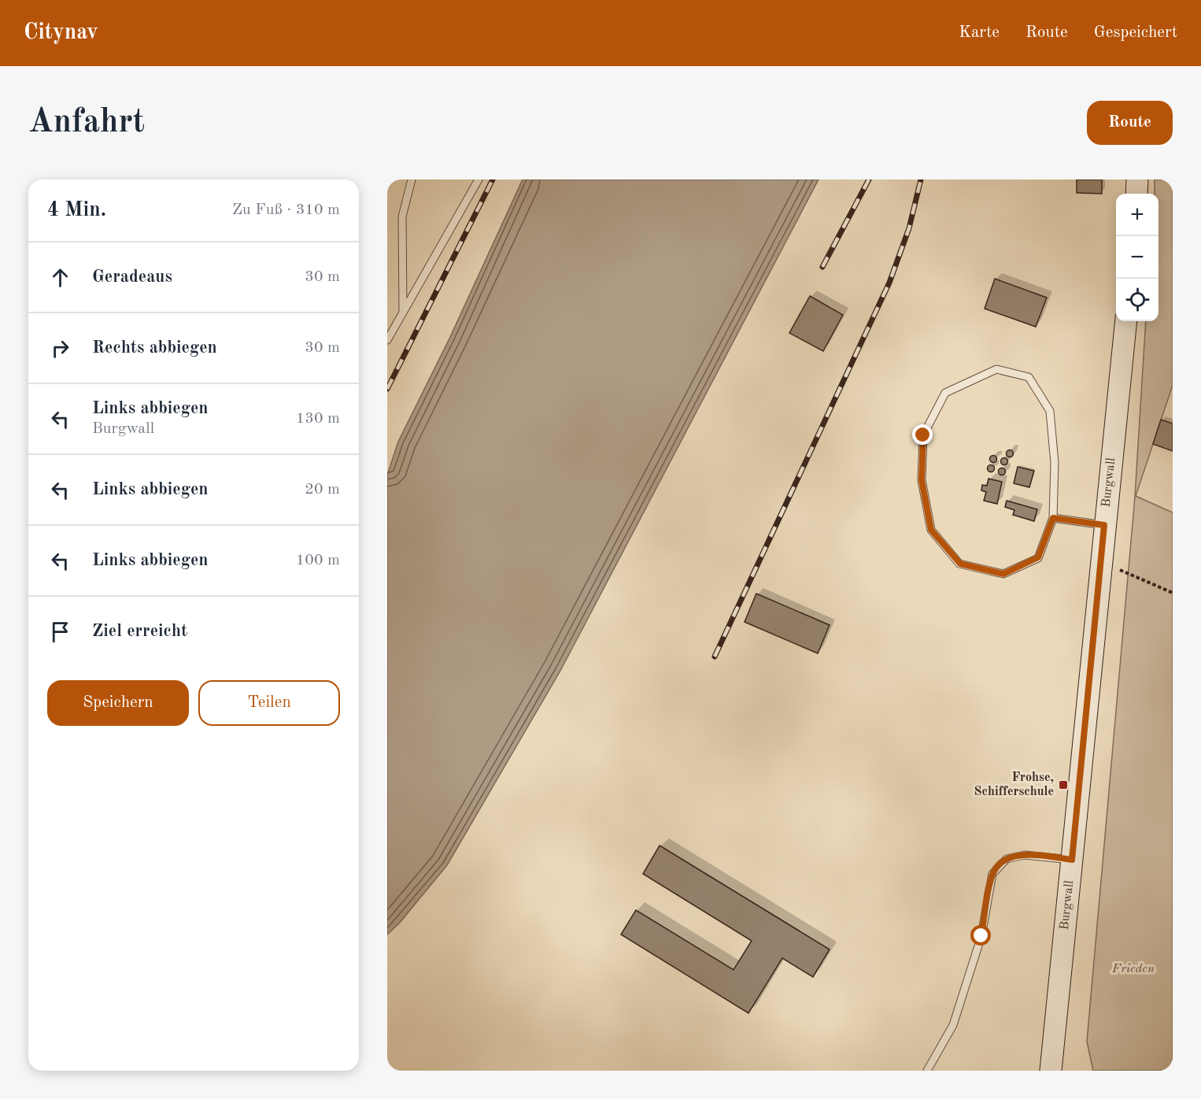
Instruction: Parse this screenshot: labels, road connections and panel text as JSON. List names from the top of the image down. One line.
{"streets":{"street":["Burgwall"]},"parks":["Frieden"],"places":{"transit":["Frohse, Schifferschule"]},"page":{"header":"Citynav","nav":["Karte","Route","Gespeichert"],"buttons":["Route",["Speichern","Teilen"]],"title":"Anfahrt","heading":["4 Min.","Zu Fuß · 310 m"],"map_buttons":["+","−"],"list":[["Geradeaus","30 m"],["Rechts abbiegen","30 m"],["Links abbiegen","Burgwall","130 m"],["Links abbiegen","20 m"],["Links abbiegen","100 m"],"Ziel erreicht"]}}
